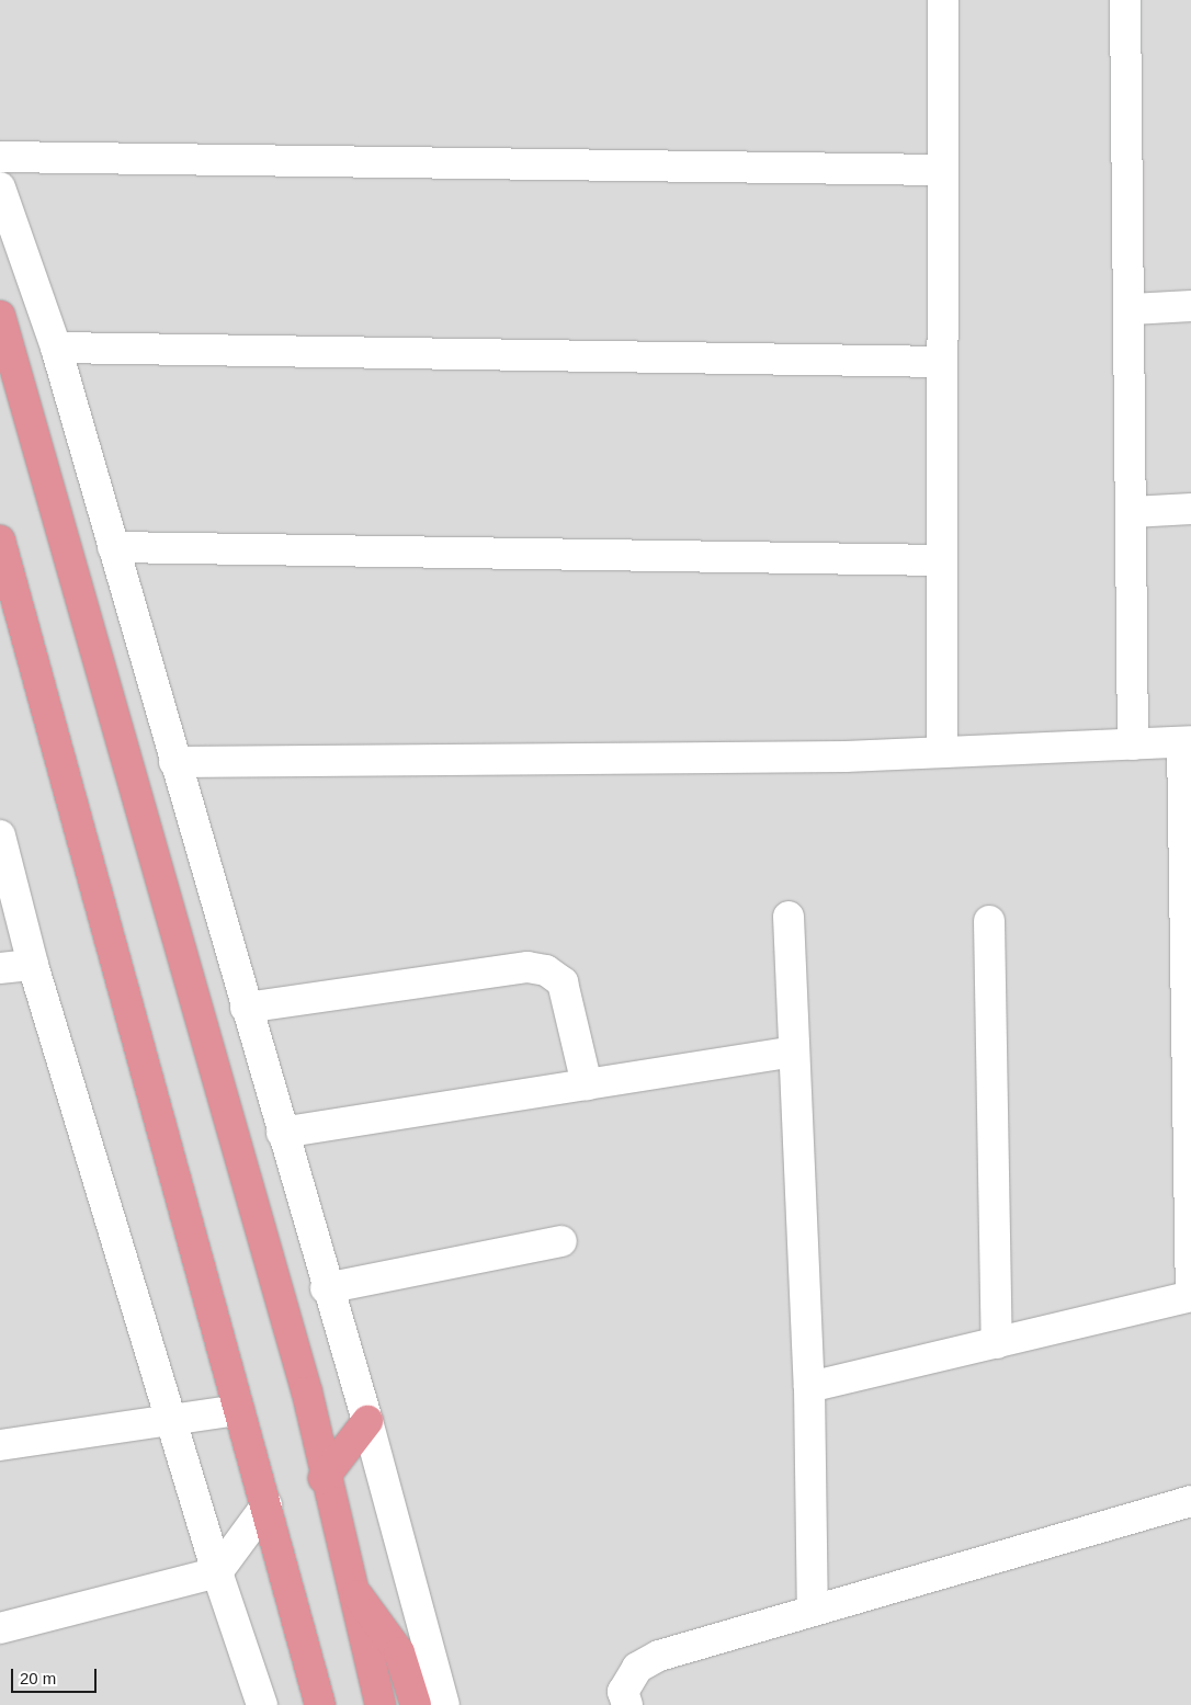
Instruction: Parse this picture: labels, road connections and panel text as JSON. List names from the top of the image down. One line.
{"scale_bar":"20 m"}
